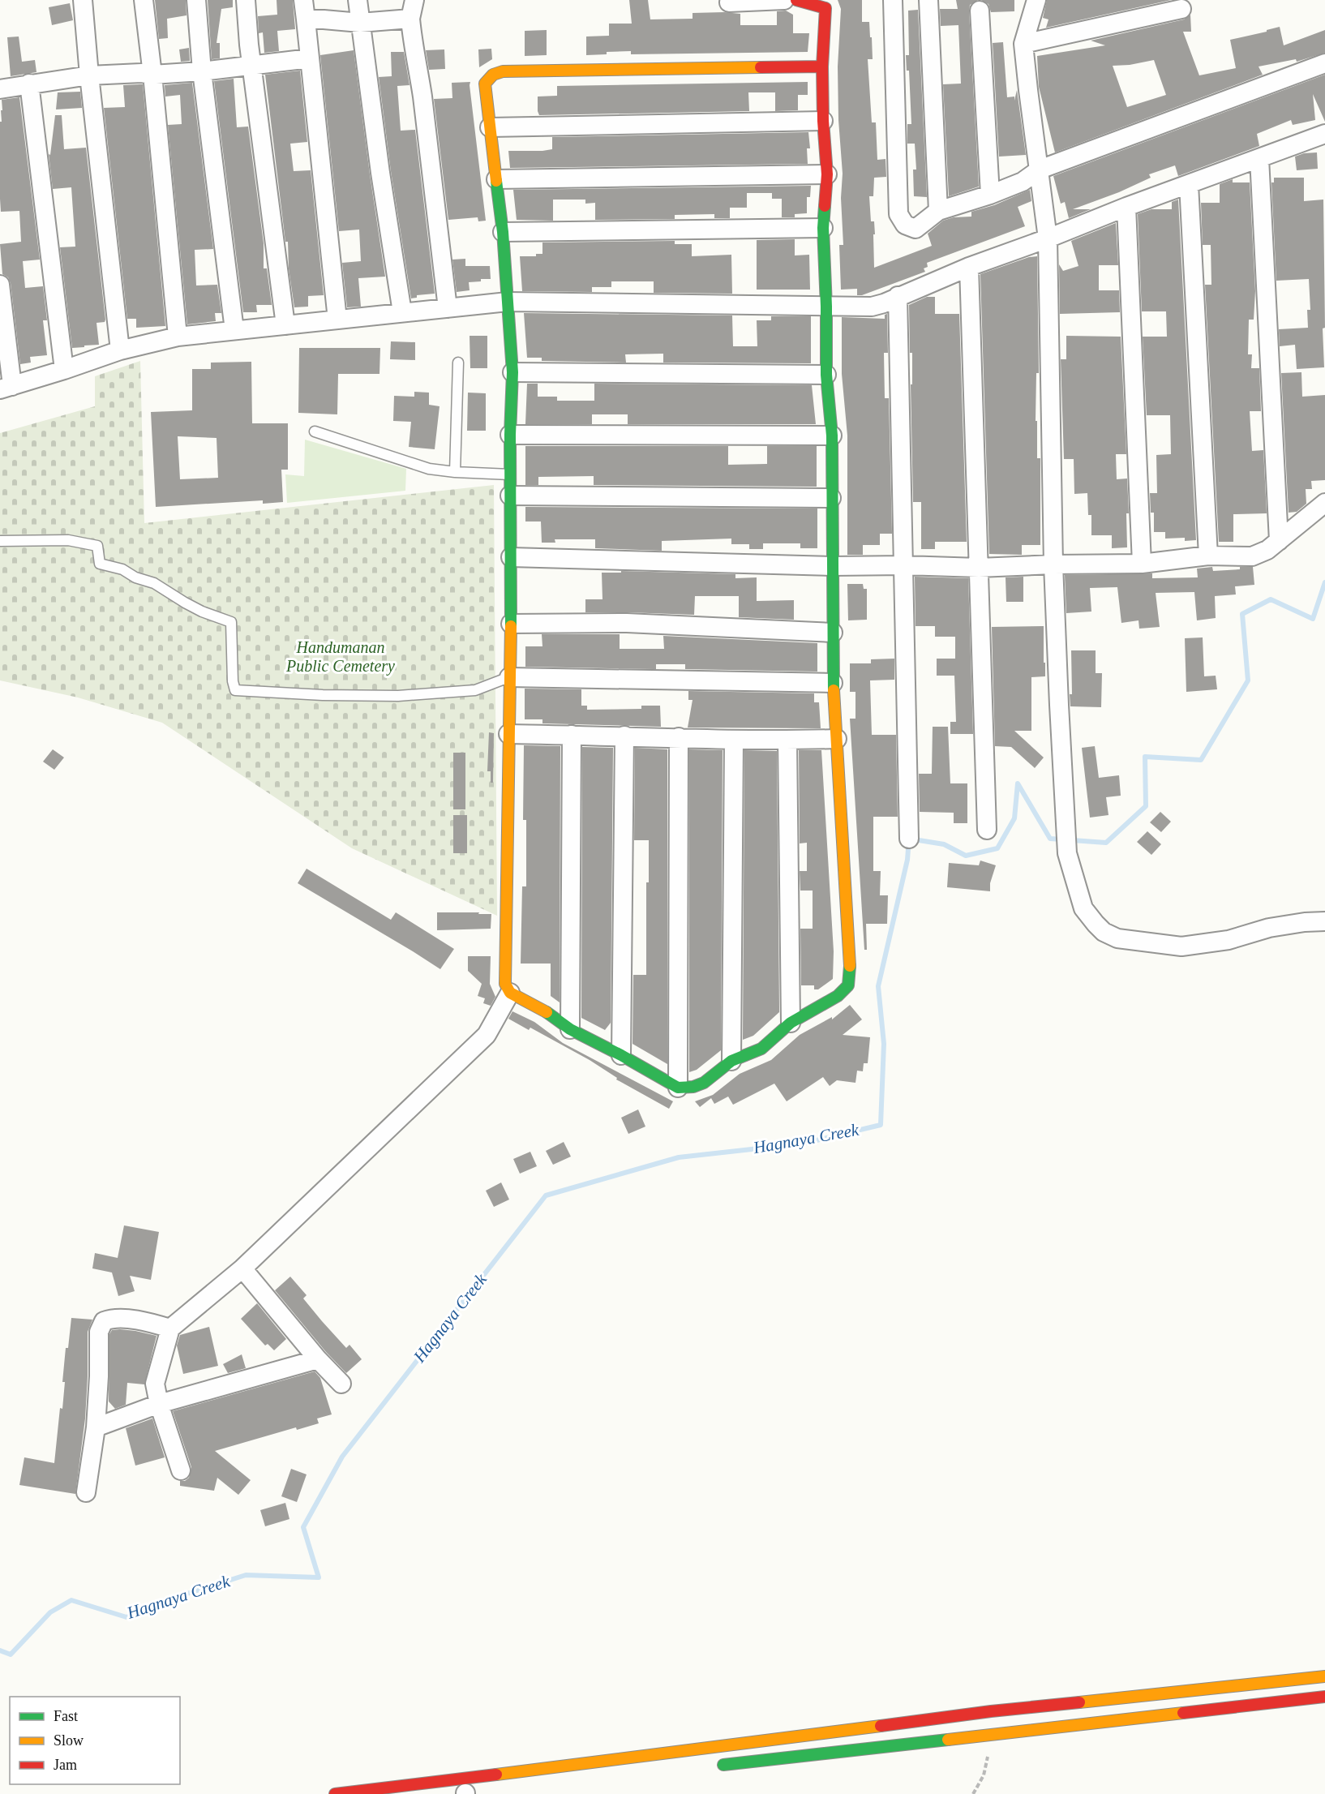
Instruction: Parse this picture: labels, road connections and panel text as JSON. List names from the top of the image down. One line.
{"water":["Hagnaya Creek"],"parks":["Handumanan Public Cemetery"],"legend":["Fast","Slow","Jam"]}
